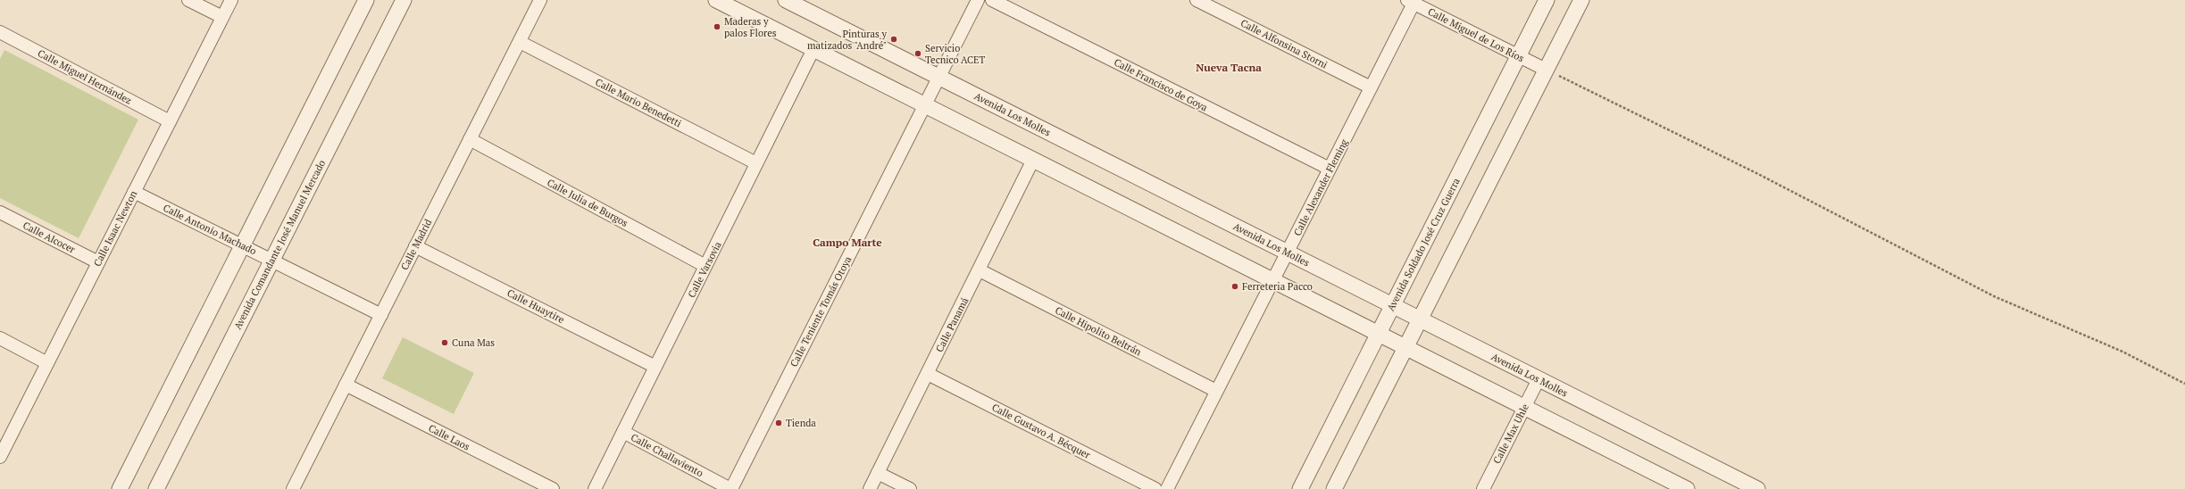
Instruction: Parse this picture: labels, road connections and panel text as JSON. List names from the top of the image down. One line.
{"streets":{"street":["Calle Miguel de Los Ríos","Calle Alfonsina Storni","Calle Miguel Hernández","Calle Francisco de Goya","Calle Mario Benedetti","Avenida Los Molles","Calle Alexander Fleming","Calle Julia de Burgos","Calle Isaac Newton","Calle Antonio Machado","Calle Alcocer","Avenida Comandante José Manuel Mercado","Calle Madrid","Avenida Soldado José Cruz Guerra","Calle Varsovia","Calle Huaytire","Calle Teniente Tomás Otoya","Calle Panamá","Calle Hipolito Beltrán","Calle Gustavo A. Bécquer","Calle Max Uhle","Calle Laos","Calle Challaviento"]},"crossings":[["Calle Miguel de Los Ríos","Calle Alexander Fleming"],["Calle Miguel de Los Ríos","Avenida Soldado José Cruz Guerra"],["Calle Alfonsina Storni","Calle Alexander Fleming"],["Calle Miguel Hernández","Calle Isaac Newton"],["Calle Francisco de Goya","Calle Alexander Fleming"],["Calle Mario Benedetti","Calle Madrid"],["Calle Mario Benedetti","Calle Varsovia"],["Avenida Los Molles","Calle Alexander Fleming"],["Avenida Los Molles","Avenida Soldado José Cruz Guerra"],["Avenida Los Molles","Calle Teniente Tomás Otoya"],["Avenida Los Molles","Calle Max Uhle"],["Calle Alexander Fleming","Calle Hipolito Beltrán"],["Calle Julia de Burgos","Calle Madrid"],["Calle Julia de Burgos","Calle Varsovia"],["Calle Isaac Newton","Calle Antonio Machado"],["Calle Isaac Newton","Calle Alcocer"],["Calle Antonio Machado","Avenida Comandante José Manuel Mercado"],["Calle Antonio Machado","Calle Madrid"],["Calle Madrid","Calle Huaytire"],["Calle Madrid","Calle Laos"],["Calle Varsovia","Calle Huaytire"],["Calle Varsovia","Calle Challaviento"],["Calle Teniente Tomás Otoya","Calle Challaviento"],["Calle Panamá","Calle Hipolito Beltrán"],["Calle Panamá","Calle Gustavo A. Bécquer"]],"districts":["Nueva Tacna","Campo Marte"],"places":["Maderas y palos Flores","Pinturas y matizados \"André\"","Servicio Tecnico ACET","Ferreteria Pacco","Cuna Mas","Tienda"]}
